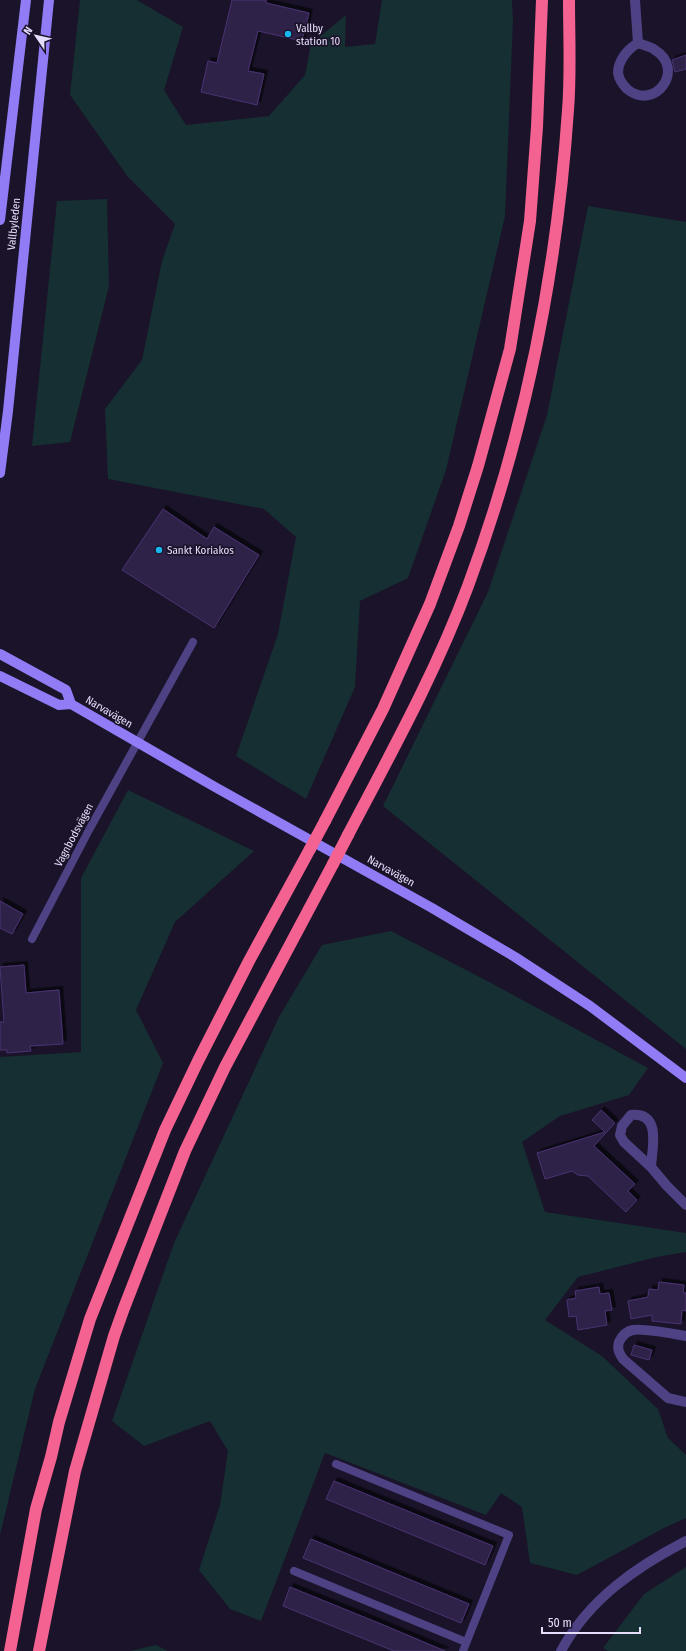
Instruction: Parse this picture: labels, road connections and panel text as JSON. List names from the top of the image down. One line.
{"streets":{"main road":["Vallbyleden","Narvavägen"],"lane":["Vagnbodsvägen"]},"crossings":[["Narvavägen","Vagnbodsvägen"]],"places":["Vallby station 10","Sankt Koriakos"],"scale_bar":"50 m","north":"top left"}
